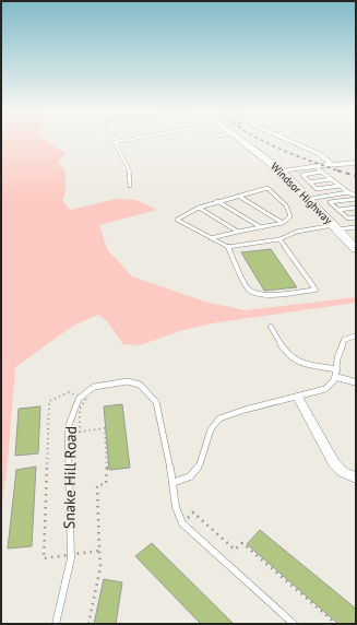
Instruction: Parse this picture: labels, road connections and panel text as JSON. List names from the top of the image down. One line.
{"streets":{"main road":["Windsor Highway"],"lane":["Snake Hill Road"]}}
